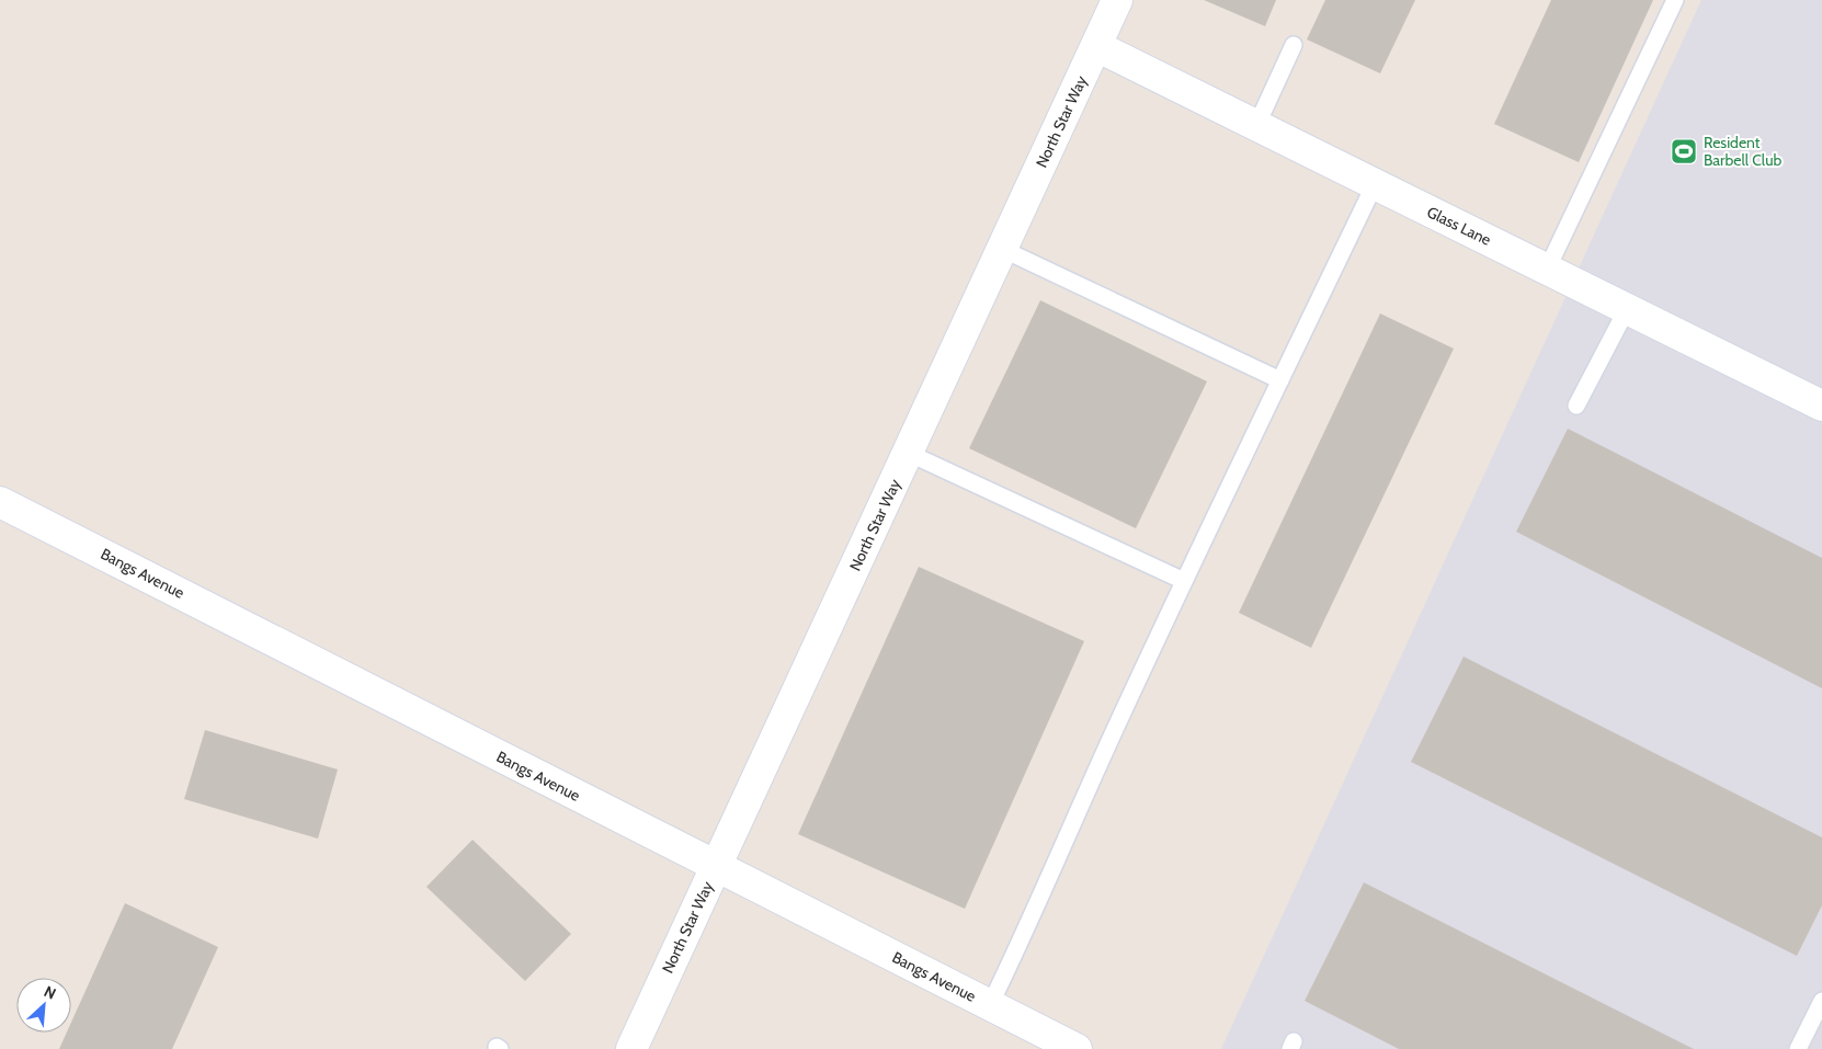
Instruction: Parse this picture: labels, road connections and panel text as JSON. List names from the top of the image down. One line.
{"streets":{"street":["North Star Way","Glass Lane","Bangs Avenue"]},"crossings":[["North Star Way","Glass Lane"],["North Star Way","Bangs Avenue"]],"places":{"sports":["Resident Barbell Club"]},"north":"top right"}
